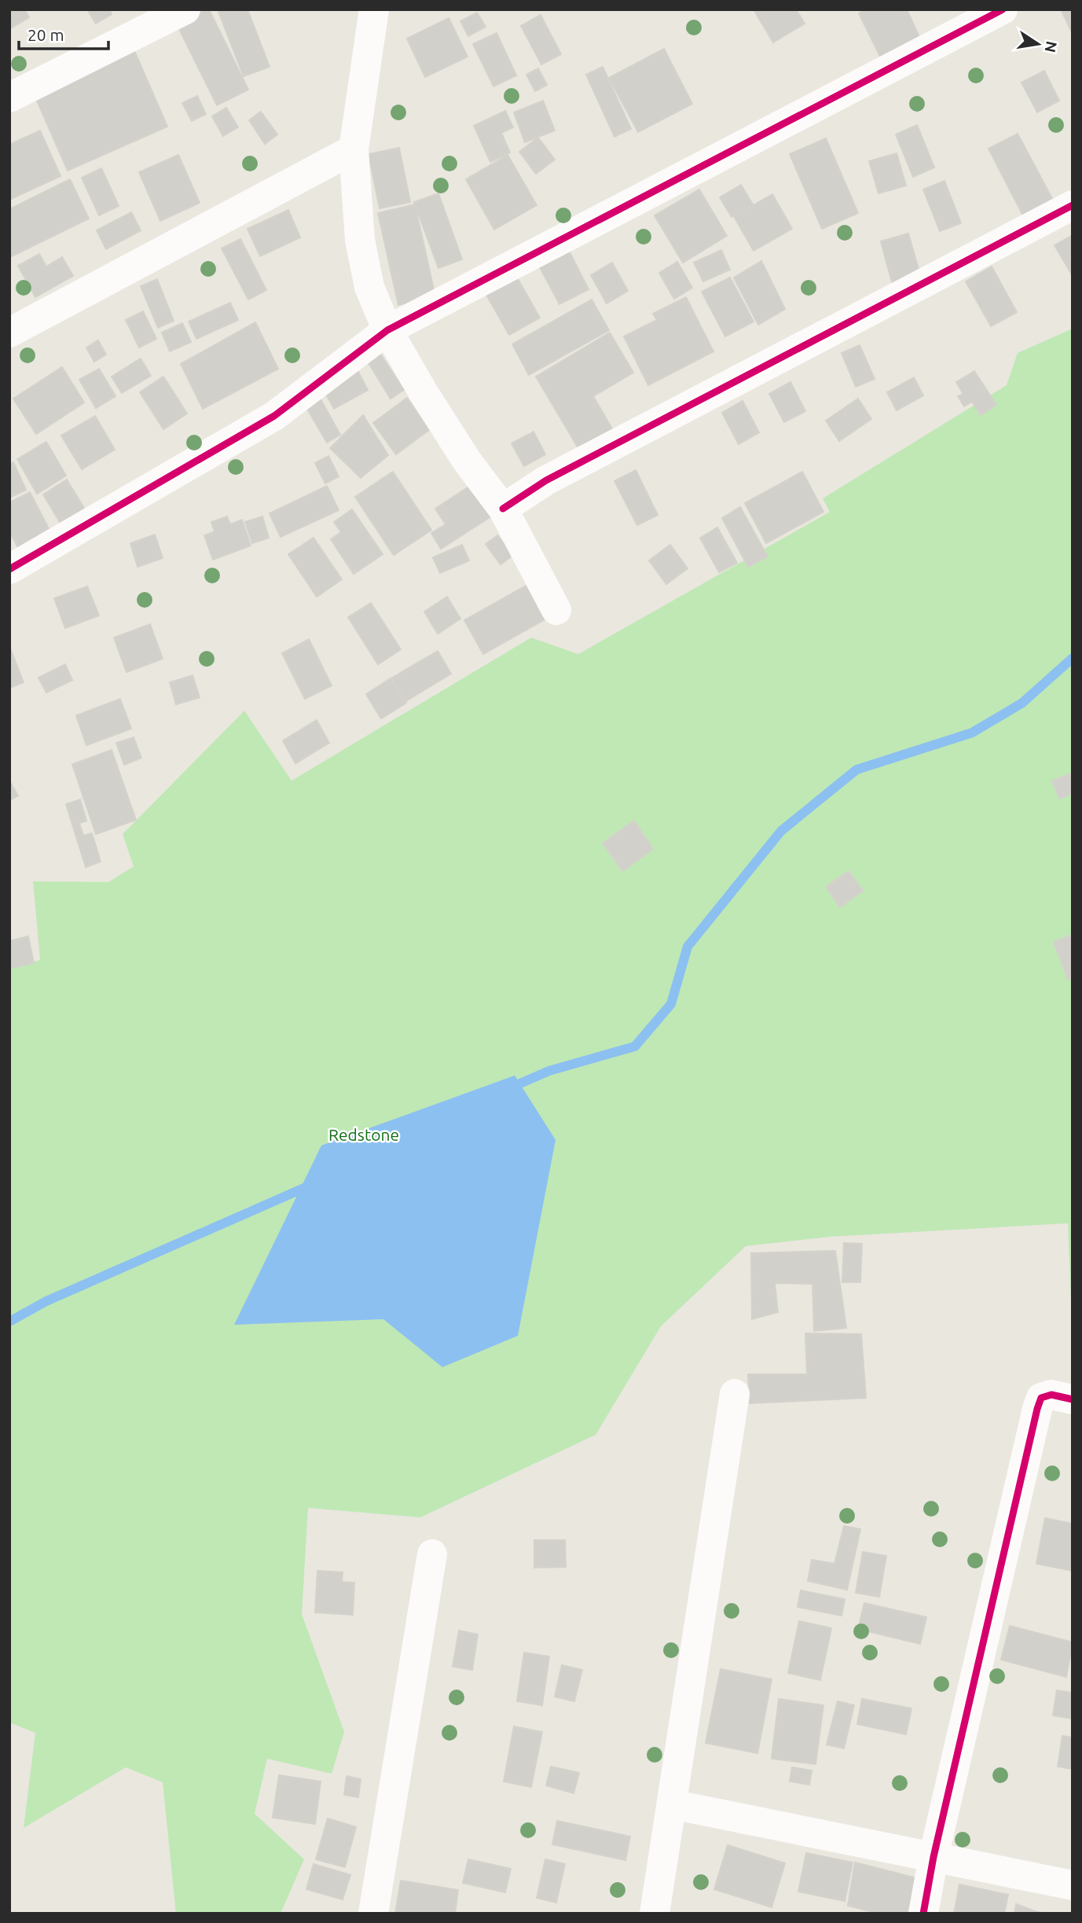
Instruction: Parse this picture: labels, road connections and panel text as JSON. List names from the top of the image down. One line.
{"parks":["Redstone"],"scale_bar":"20 m","north":"right"}
